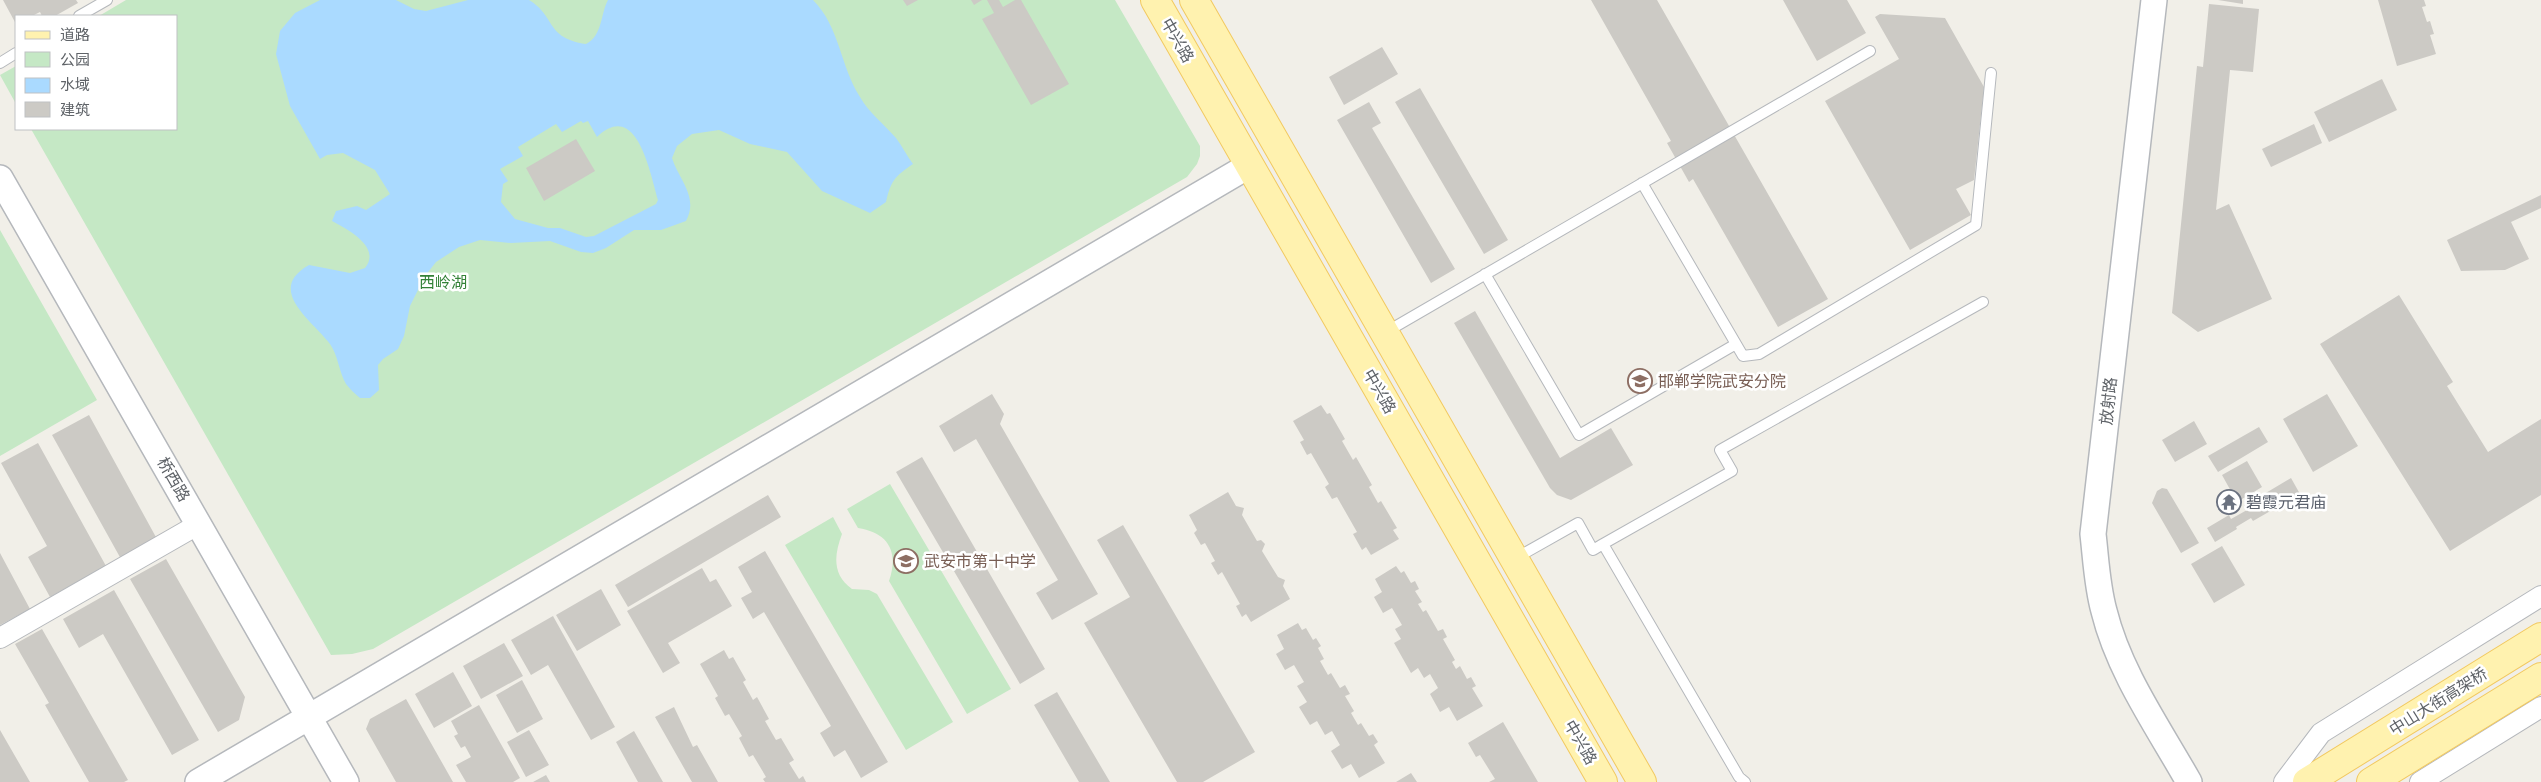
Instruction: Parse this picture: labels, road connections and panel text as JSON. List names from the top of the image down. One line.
{"streets":{"main road":["中兴路","中山大街高架桥"],"street":["放射路","桥西路"]},"parks":["西岭湖"],"places":{"school or university":["邯郸学院武安分院","武安市第十中学"],"temple":["碧霞元君庙"]},"legend":["道路","公园","水域","建筑"]}
